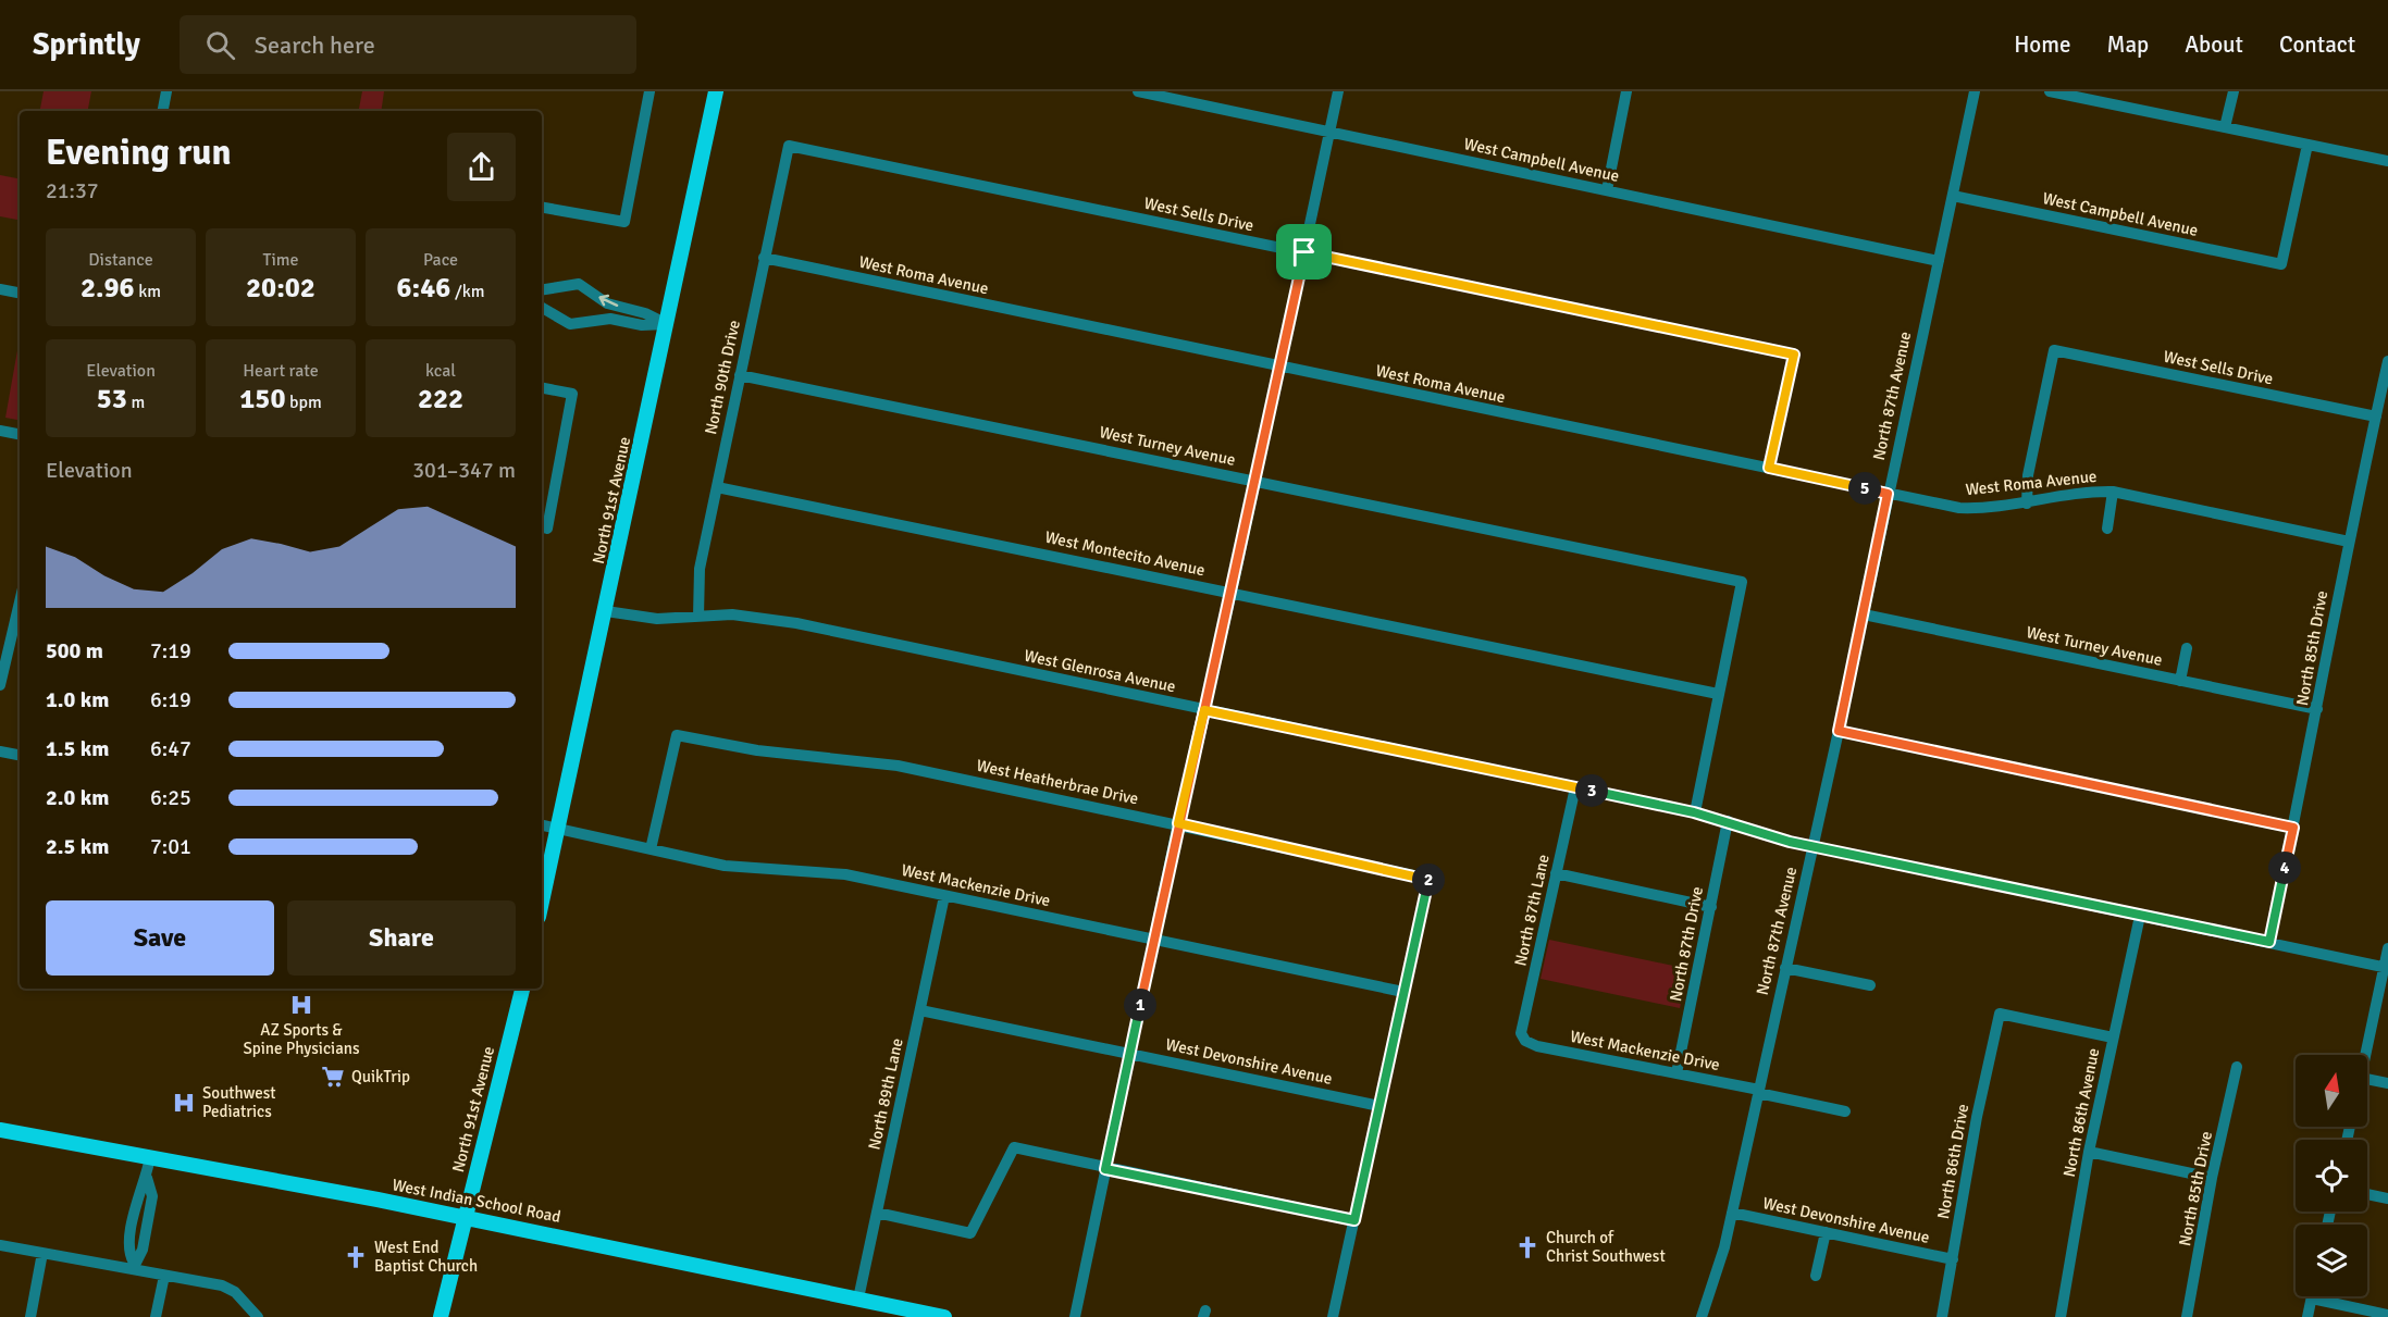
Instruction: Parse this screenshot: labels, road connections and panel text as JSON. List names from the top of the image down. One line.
{"streets":{"main road":["North 91st Avenue","West Indian School Road"],"street":["West Campbell Avenue","West Sells Drive","West Roma Avenue","North 90th Drive","North 87th Avenue","West Turney Avenue","West Montecito Avenue","North 85th Drive","West Glenrosa Avenue","West Heatherbrae Drive","West Mackenzie Drive","North 87th Lane","North 87th Drive","West Devonshire Avenue","North 89th Lane","North 86th Avenue","North 86th Drive"]},"crossings":[["West Campbell Avenue","North 87th Avenue"],["West Sells Drive","West Roma Avenue"],["West Sells Drive","North 90th Drive"],["West Sells Drive","North 85th Drive"],["West Roma Avenue","North 90th Drive"],["West Roma Avenue","North 87th Avenue"],["West Roma Avenue","North 85th Drive"],["North 90th Drive","West Turney Avenue"],["North 90th Drive","West Montecito Avenue"],["North 90th Drive","West Glenrosa Avenue"],["North 87th Avenue","West Turney Avenue"],["North 87th Avenue","West Glenrosa Avenue"],["North 87th Avenue","West Mackenzie Drive"],["North 87th Avenue","West Devonshire Avenue"],["West Turney Avenue","West Montecito Avenue"],["West Turney Avenue","North 85th Drive"],["North 91st Avenue","West Glenrosa Avenue"],["North 91st Avenue","West Mackenzie Drive"],["North 91st Avenue","West Indian School Road"],["North 85th Drive","West Glenrosa Avenue"],["West Glenrosa Avenue","North 87th Lane"],["West Glenrosa Avenue","North 87th Drive"],["West Glenrosa Avenue","North 86th Avenue"],["West Heatherbrae Drive","West Mackenzie Drive"],["West Mackenzie Drive","North 87th Lane"],["West Mackenzie Drive","North 87th Drive"],["West Mackenzie Drive","North 89th Lane"],["West Devonshire Avenue","North 89th Lane"],["West Devonshire Avenue","North 86th Drive"],["North 89th Lane","West Indian School Road"],["North 86th Avenue","North 86th Drive"]],"places":{"hospital":["AZ Sports & Spine Physicians","Southwest Pediatrics"],"supermarket":["QuikTrip"],"church":["Church of Christ Southwest","West End Baptist Church"]},"north":"top","page":{"header":"Sprintly","search":"Search here","nav":["Home","Map","About","Contact"],"heading":["Evening run","21:37"],"stats":[["Distance","2.96 km"],["Time","20:02"],["Pace","6:46 /km"],["Elevation","53 m"],["Heart rate","150 bpm"],["kcal","222"]],"chart":["Elevation","301–347 m"],"pins":["5","3","4","2","1"],"list":[{"name":"500 m","note":"7:19"},{"name":"1.0 km","note":"6:19"},{"name":"1.5 km","note":"6:47"},{"name":"2.0 km","note":"6:25"},{"name":"2.5 km","note":"7:01"}],"buttons":["Save","Share"]}}
